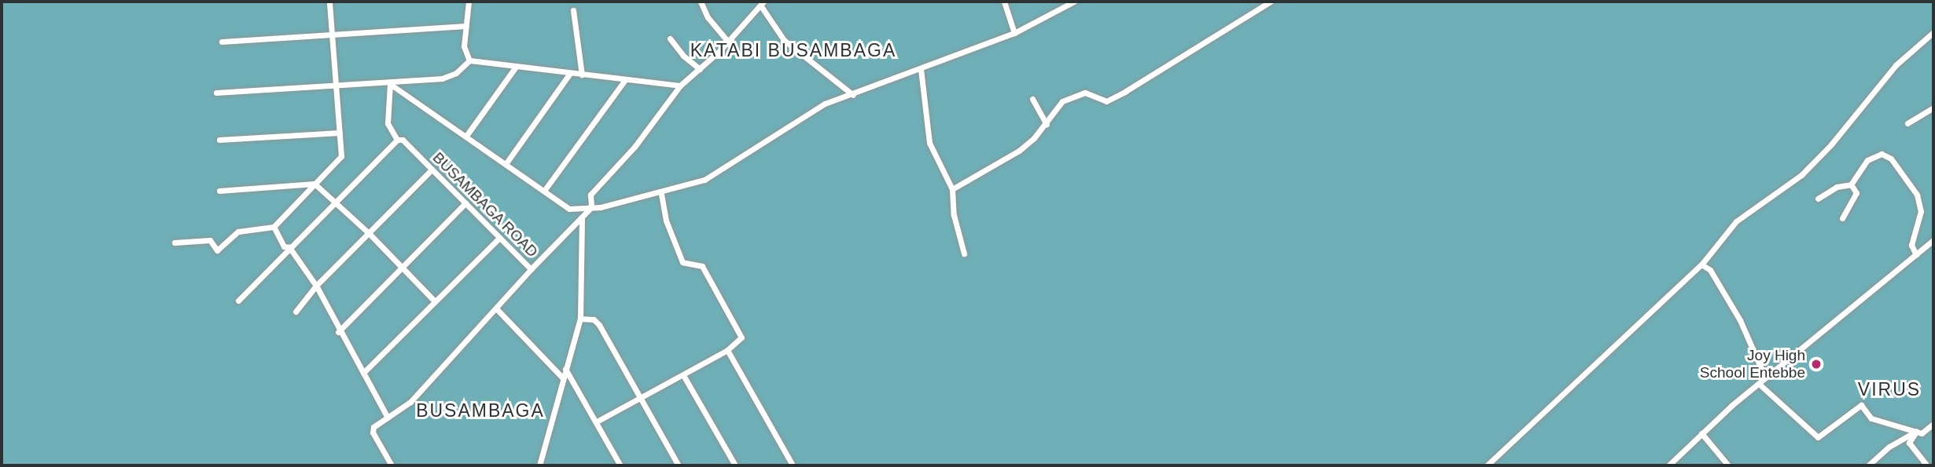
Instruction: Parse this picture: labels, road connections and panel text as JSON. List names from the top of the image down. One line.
{"streets":{"street":["BUSAMBAGA ROAD"]},"districts":["KATABI BUSAMBAGA","VIRUS","BUSAMBAGA"],"places":["Joy High School Entebbe"]}
